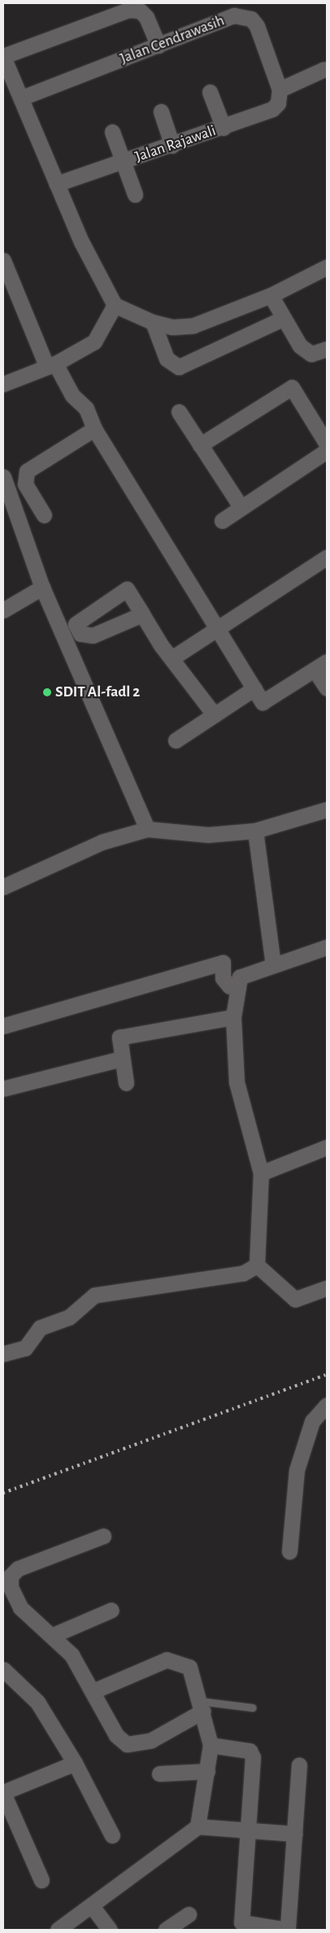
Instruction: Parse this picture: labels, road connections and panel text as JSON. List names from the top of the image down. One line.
{"streets":{"street":["Jalan Cendrawasih","Jalan Rajawali"]},"crossings":[["Jalan Cendrawasih","Jalan Rajawali"]],"places":["SDIT Al-fadl 2"]}
